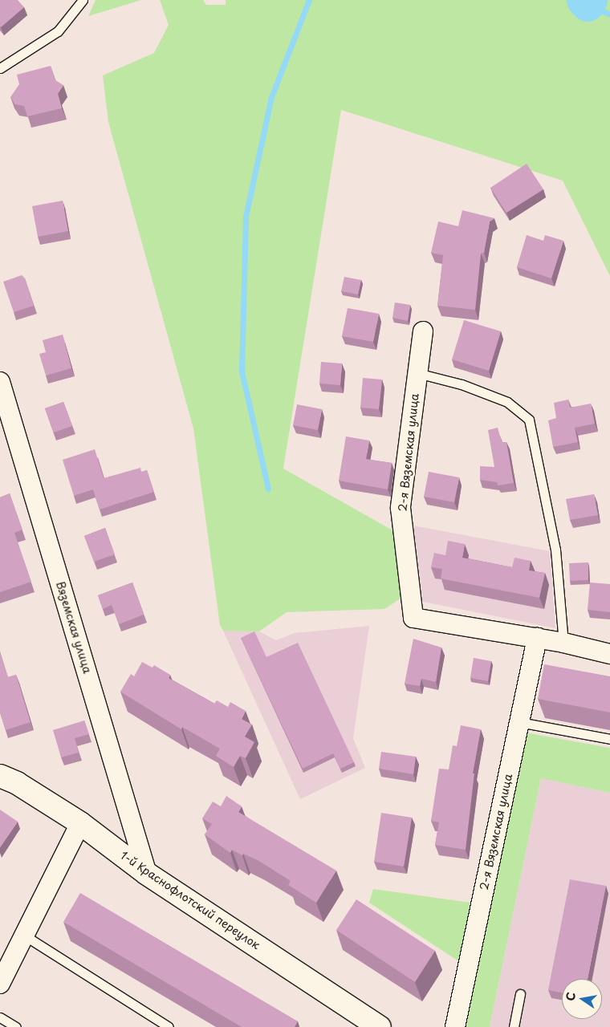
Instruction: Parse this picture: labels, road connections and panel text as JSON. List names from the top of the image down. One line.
{"streets":{"street":["2-я Вяземская улица","Вяземская улица","1-й Краснофлотский переулок"]},"crossings":[["Вяземская улица","1-й Краснофлотский переулок"]],"north":"left"}
